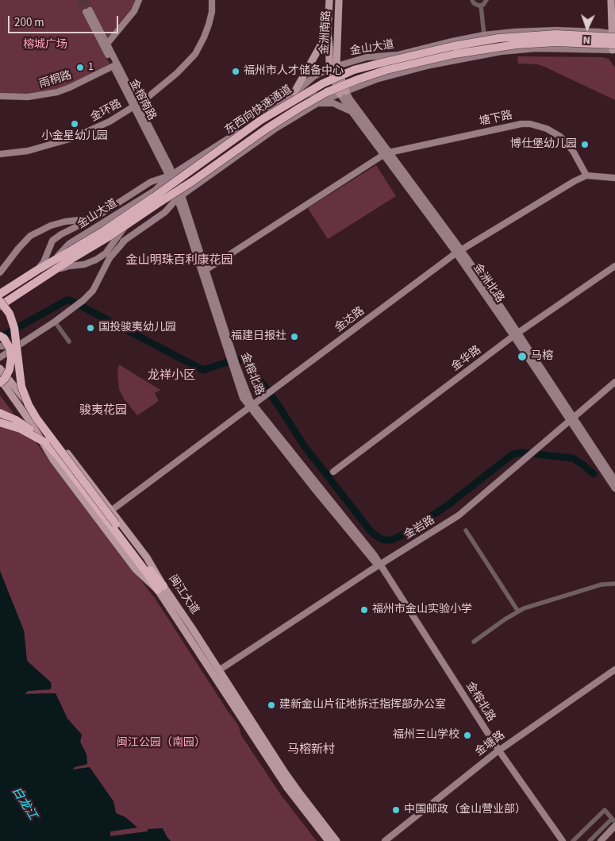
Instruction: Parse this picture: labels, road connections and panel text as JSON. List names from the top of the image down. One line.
{"streets":{"highway":["东西向快速通道"],"main road":["金洲南路","金山大道","雨桐路","金榕南路","金环路","塘下路","金洲北路","金达路","金华路","金榕北路","金岩路","闽江大道","金塘路"]},"crossings":[["金洲南路","金山大道"],["金山大道","金榕南路"],["金山大道","东西向快速通道"],["雨桐路","金榕南路"],["金榕南路","金环路"],["金榕南路","金榕北路"],["塘下路","金洲北路"],["塘下路","金达路"],["塘下路","金榕北路"],["金洲北路","金达路"],["金洲北路","金华路"],["金洲北路","金岩路"],["金达路","金榕北路"],["金达路","闽江大道"],["金榕北路","金岩路"],["金榕北路","金塘路"],["金岩路","闽江大道"]],"districts":["金山明珠百利康花园","龙祥小区","骏夷花园","马榕新村"],"water":["白龙江"],"parks":["榕城广场","闽江公园（南园）"],"places":["1","福州市人才储备中心","小金星幼儿园","博仕堡幼儿园","国投骏夷幼儿园","福建日报社","马榕","福州市金山实验小学","建新金山片征地拆迁指挥部办公室","福州三山学校","中国邮政（金山营业部）"],"scale_bar":"200 m","north":"bottom"}
